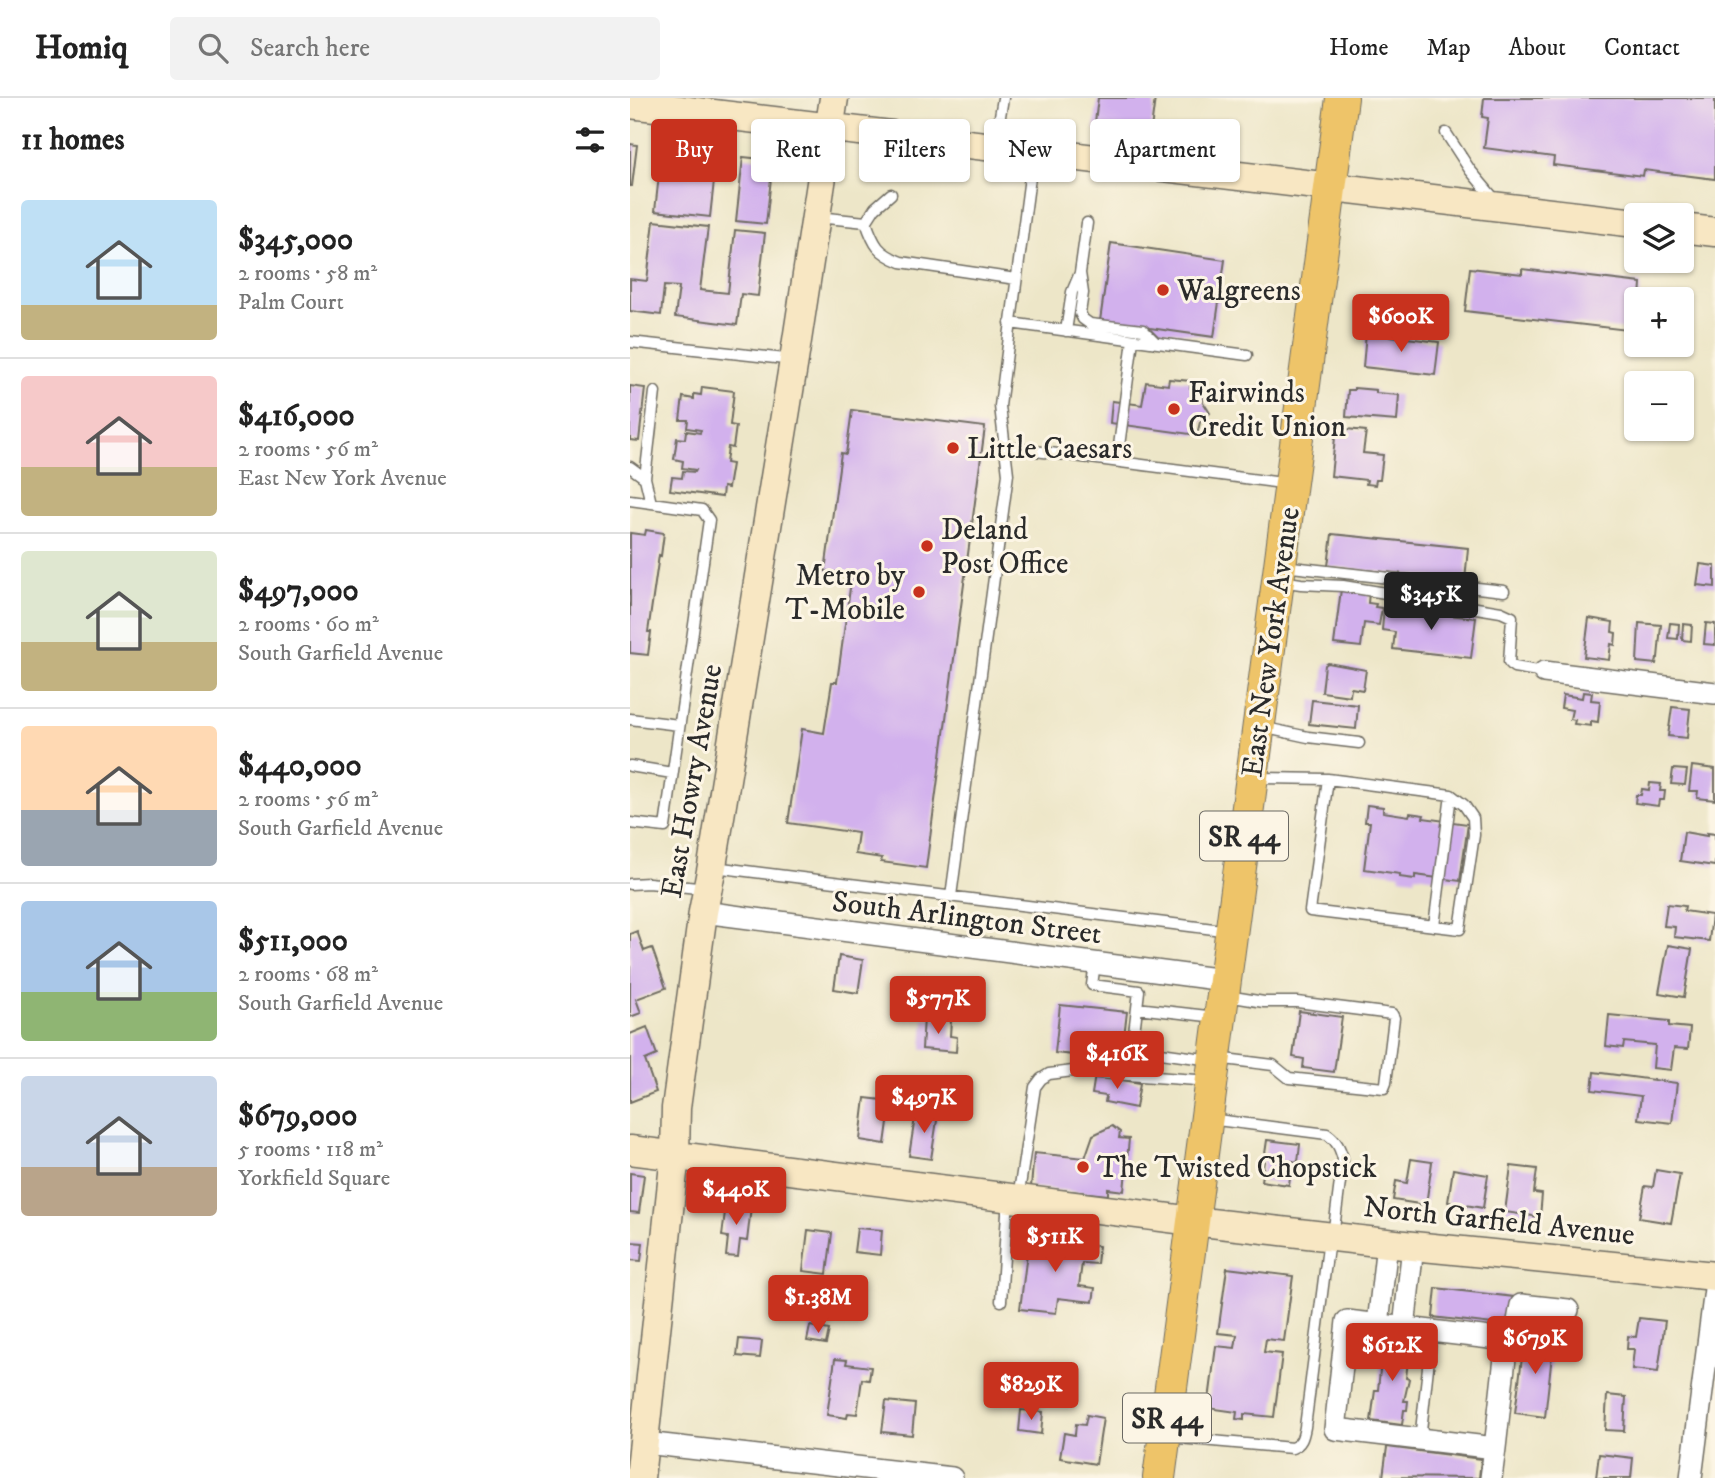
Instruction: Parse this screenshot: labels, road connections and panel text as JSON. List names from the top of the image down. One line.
{"streets":{"main road":["East New York Avenue","SR 44"],"street":["East Howry Avenue","South Arlington Street","North Garfield Avenue"]},"crossings":[["East New York Avenue","South Arlington Street"],["East New York Avenue","North Garfield Avenue"],["East Howry Avenue","South Arlington Street"],["East Howry Avenue","North Garfield Avenue"]],"places":["Walgreens","Fairwinds Credit Union","Little Caesars","Deland Post Office","Metro by T-Mobile","The Twisted Chopstick"],"page":{"header":"Homiq","search":"Search here","nav":["Home","Map","About","Contact"],"heading":"11 homes","chip":["Buy","Rent","Filters","New","Apartment"],"list":[{"name":"$345,000","note":"2 rooms · 58 m² · Palm Court"},{"name":"$416,000","note":"2 rooms · 56 m² · East New York Avenue"},{"name":"$497,000","note":"2 rooms · 60 m² · South Garfield Avenue"},{"name":"$440,000","note":"2 rooms · 56 m² · South Garfield Avenue"},{"name":"$511,000","note":"2 rooms · 68 m² · South Garfield Avenue"},{"name":"$679,000","note":"5 rooms · 118 m² · Yorkfield Square"}],"map_buttons":["+","−"],"price":["$600K","$345K","$577K","$416K","$497K","$440K","$511K","$1.38M","$679K","$612K","$829K"]}}
